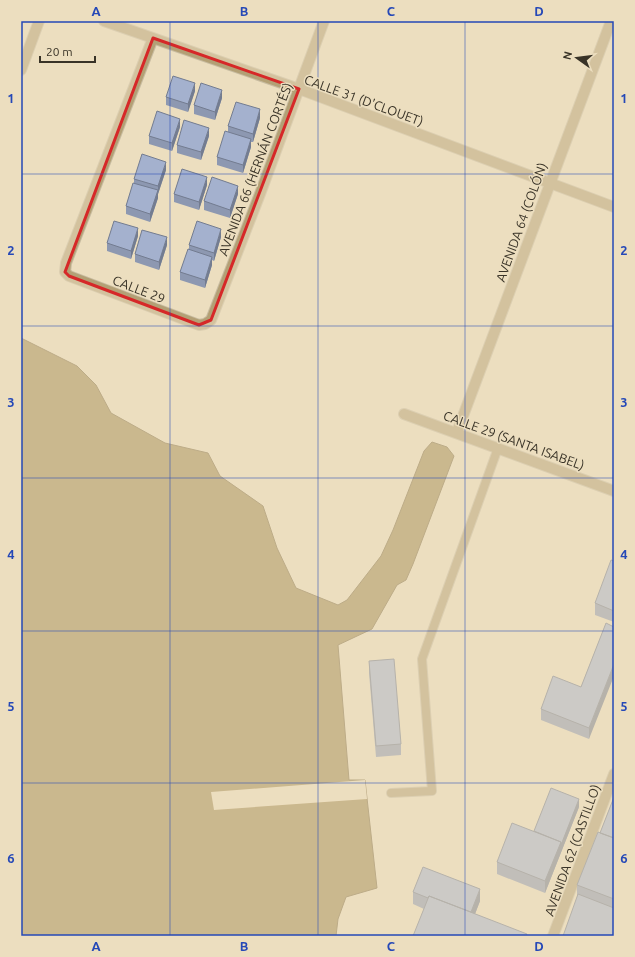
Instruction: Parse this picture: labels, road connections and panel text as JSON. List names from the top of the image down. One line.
{"streets":{"street":["CALLE 31 (D'CLOUET)","AVENIDA 66 (HERNÁN CORTÉS)","AVENIDA 64 (COLÓN)","CALLE 29","CALLE 29 (SANTA ISABEL)","AVENIDA 62 (CASTILLO)"]},"crossings":[["CALLE 31 (D'CLOUET)","AVENIDA 66 (HERNÁN CORTÉS)"],["CALLE 31 (D'CLOUET)","AVENIDA 64 (COLÓN)"],["CALLE 31 (D'CLOUET)","CALLE 29"],["AVENIDA 66 (HERNÁN CORTÉS)","CALLE 29"],["AVENIDA 64 (COLÓN)","CALLE 29 (SANTA ISABEL)"]],"scale_bar":"20 m","north":"left","grid":{"columns":["A","B","C","D"],"rows":["1","2","3","4","5","6"]}}
